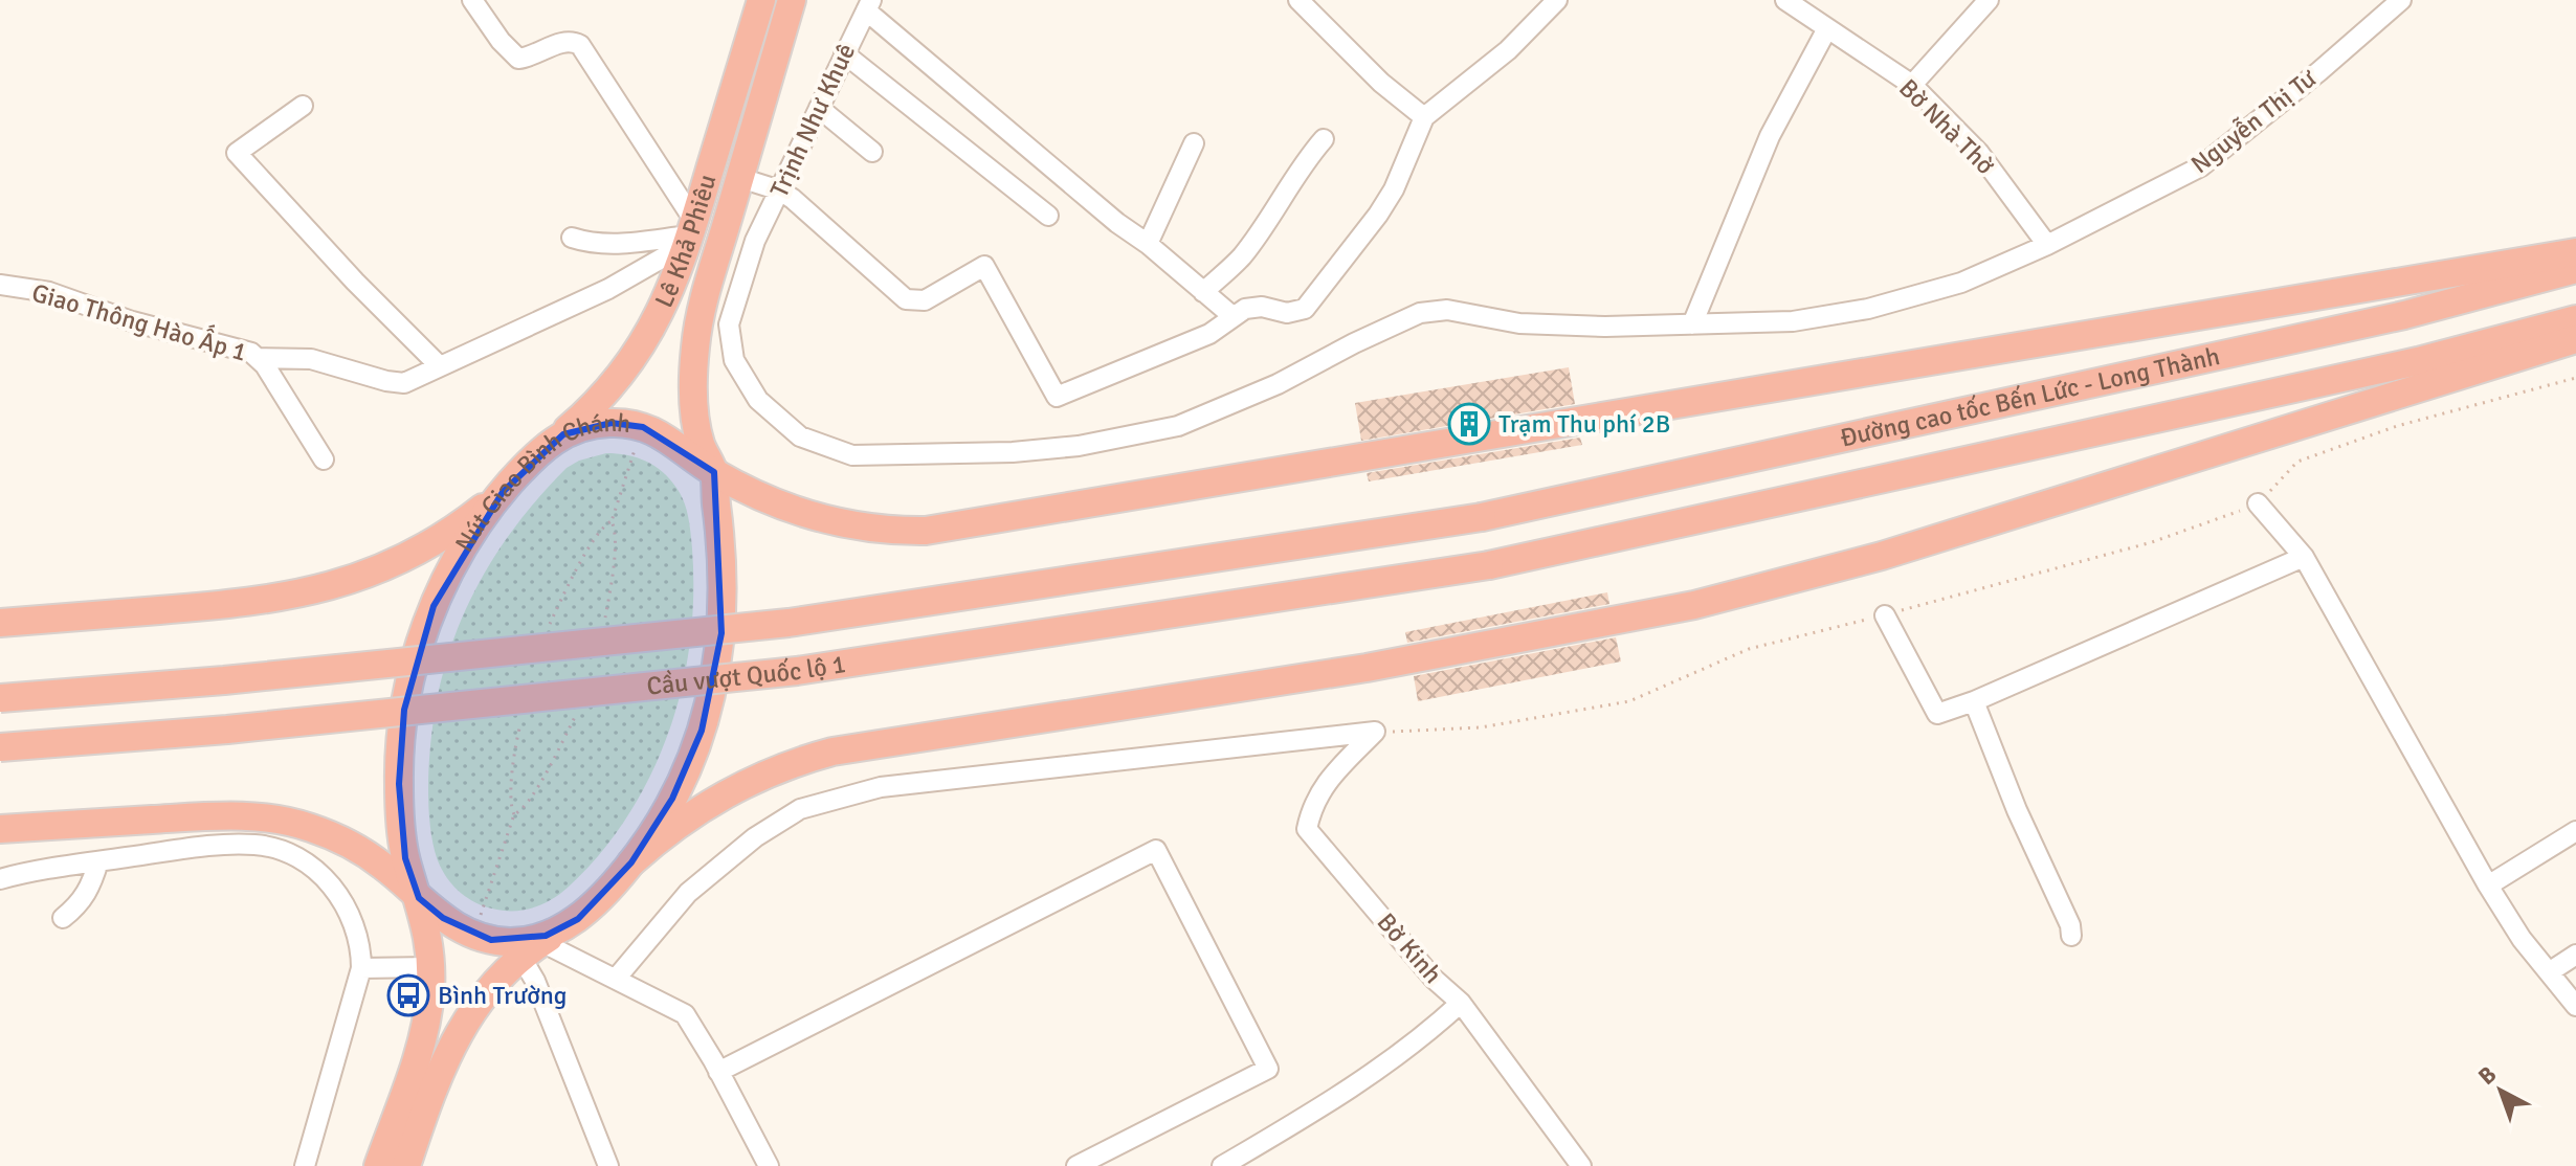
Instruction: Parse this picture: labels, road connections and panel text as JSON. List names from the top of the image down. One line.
{"streets":{"highway":["Lê Khả Phiêu","Đường cao tốc Bến Lức - Long Thành","Nút Giao Bình Chánh","Cầu vượt Quốc lộ 1"],"street":["Trịnh Như Khuê","Nguyễn Thị Tư","Bờ Nhà Thờ","Giao Thông Hào Ấp 1","Bờ Kinh"]},"crossings":[["Trịnh Như Khuê","Nguyễn Thị Tư"],["Nguyễn Thị Tư","Bờ Nhà Thờ"],["Lê Khả Phiêu","Nút Giao Bình Chánh"],["Đường cao tốc Bến Lức - Long Thành","Cầu vượt Quốc lộ 1"]],"places":{"building":["Trạm Thu phí 2B"],"bus stop":["Bình Trường"]},"north":"top left"}
